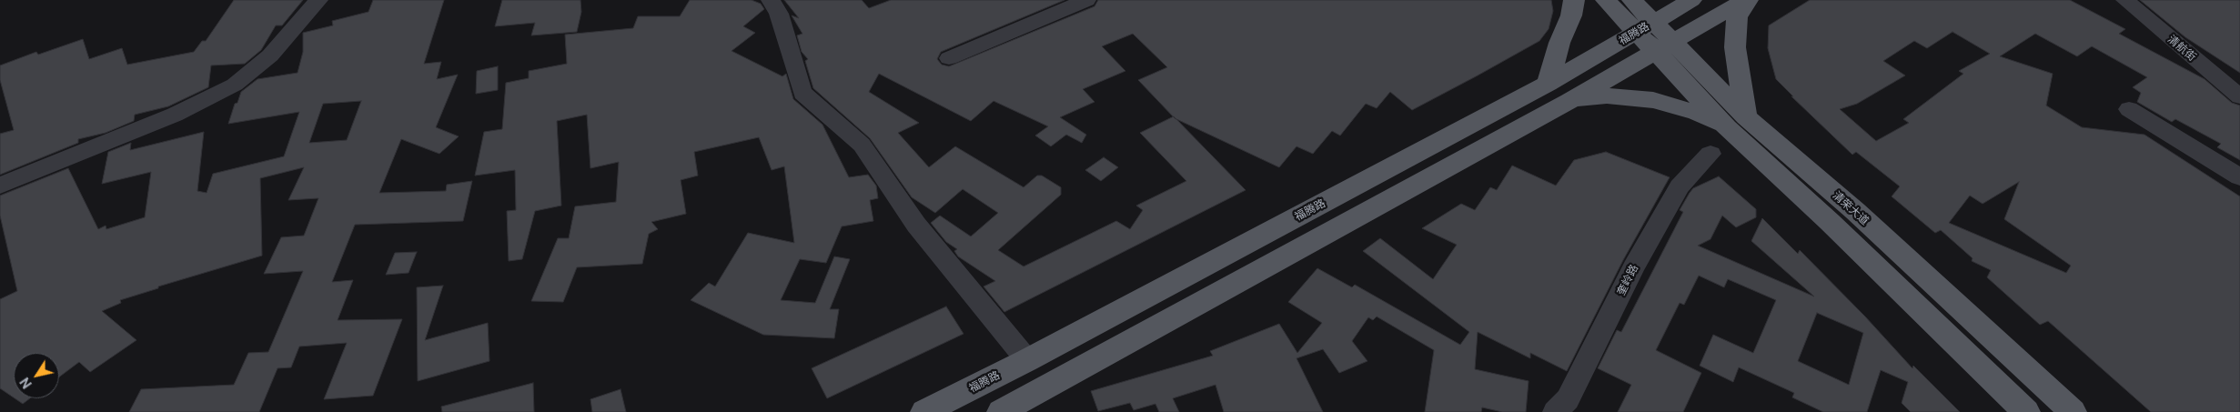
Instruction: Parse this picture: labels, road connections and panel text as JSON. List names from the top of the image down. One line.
{"streets":{"main road":["福腾路","清荣大道"],"street":["清航街","奎岭路"]},"crossings":[["福腾路","清荣大道"]],"north":"bottom left"}
